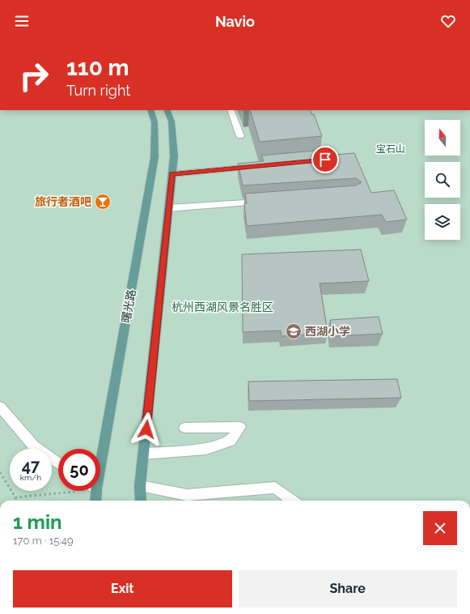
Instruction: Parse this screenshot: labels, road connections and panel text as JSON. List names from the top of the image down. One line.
{"streets":{"main road":["曙光路"]},"parks":["宝石山","杭州西湖风景名胜区"],"places":{"bar":["旅行者酒吧"],"school or university":["西湖小学"]},"north":"top","page":{"header":"Navio","turn":["110 m","Turn right"],"speed":"47 km/h","limit":"50","heading":["1 min","170 m · 15:49"],"buttons":["Exit","Share"]}}
